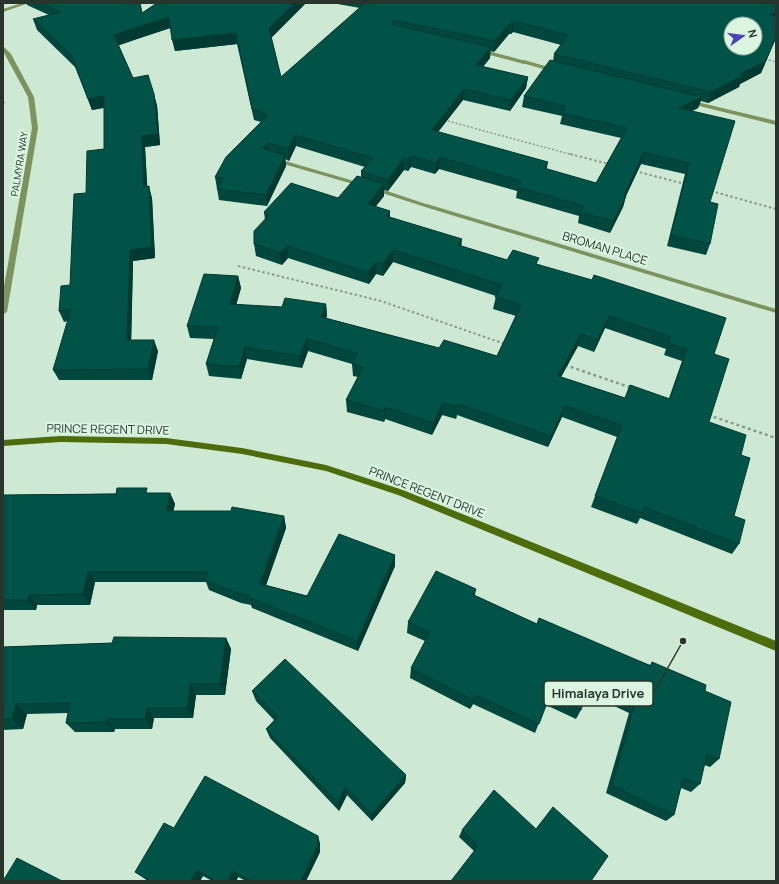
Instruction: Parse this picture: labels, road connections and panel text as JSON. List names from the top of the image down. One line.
{"streets":{"main road":["PRINCE REGENT DRIVE"],"street":["PALMYRA WAY","BROMAN PLACE"]},"places":["Himalaya Drive"],"north":"right"}
